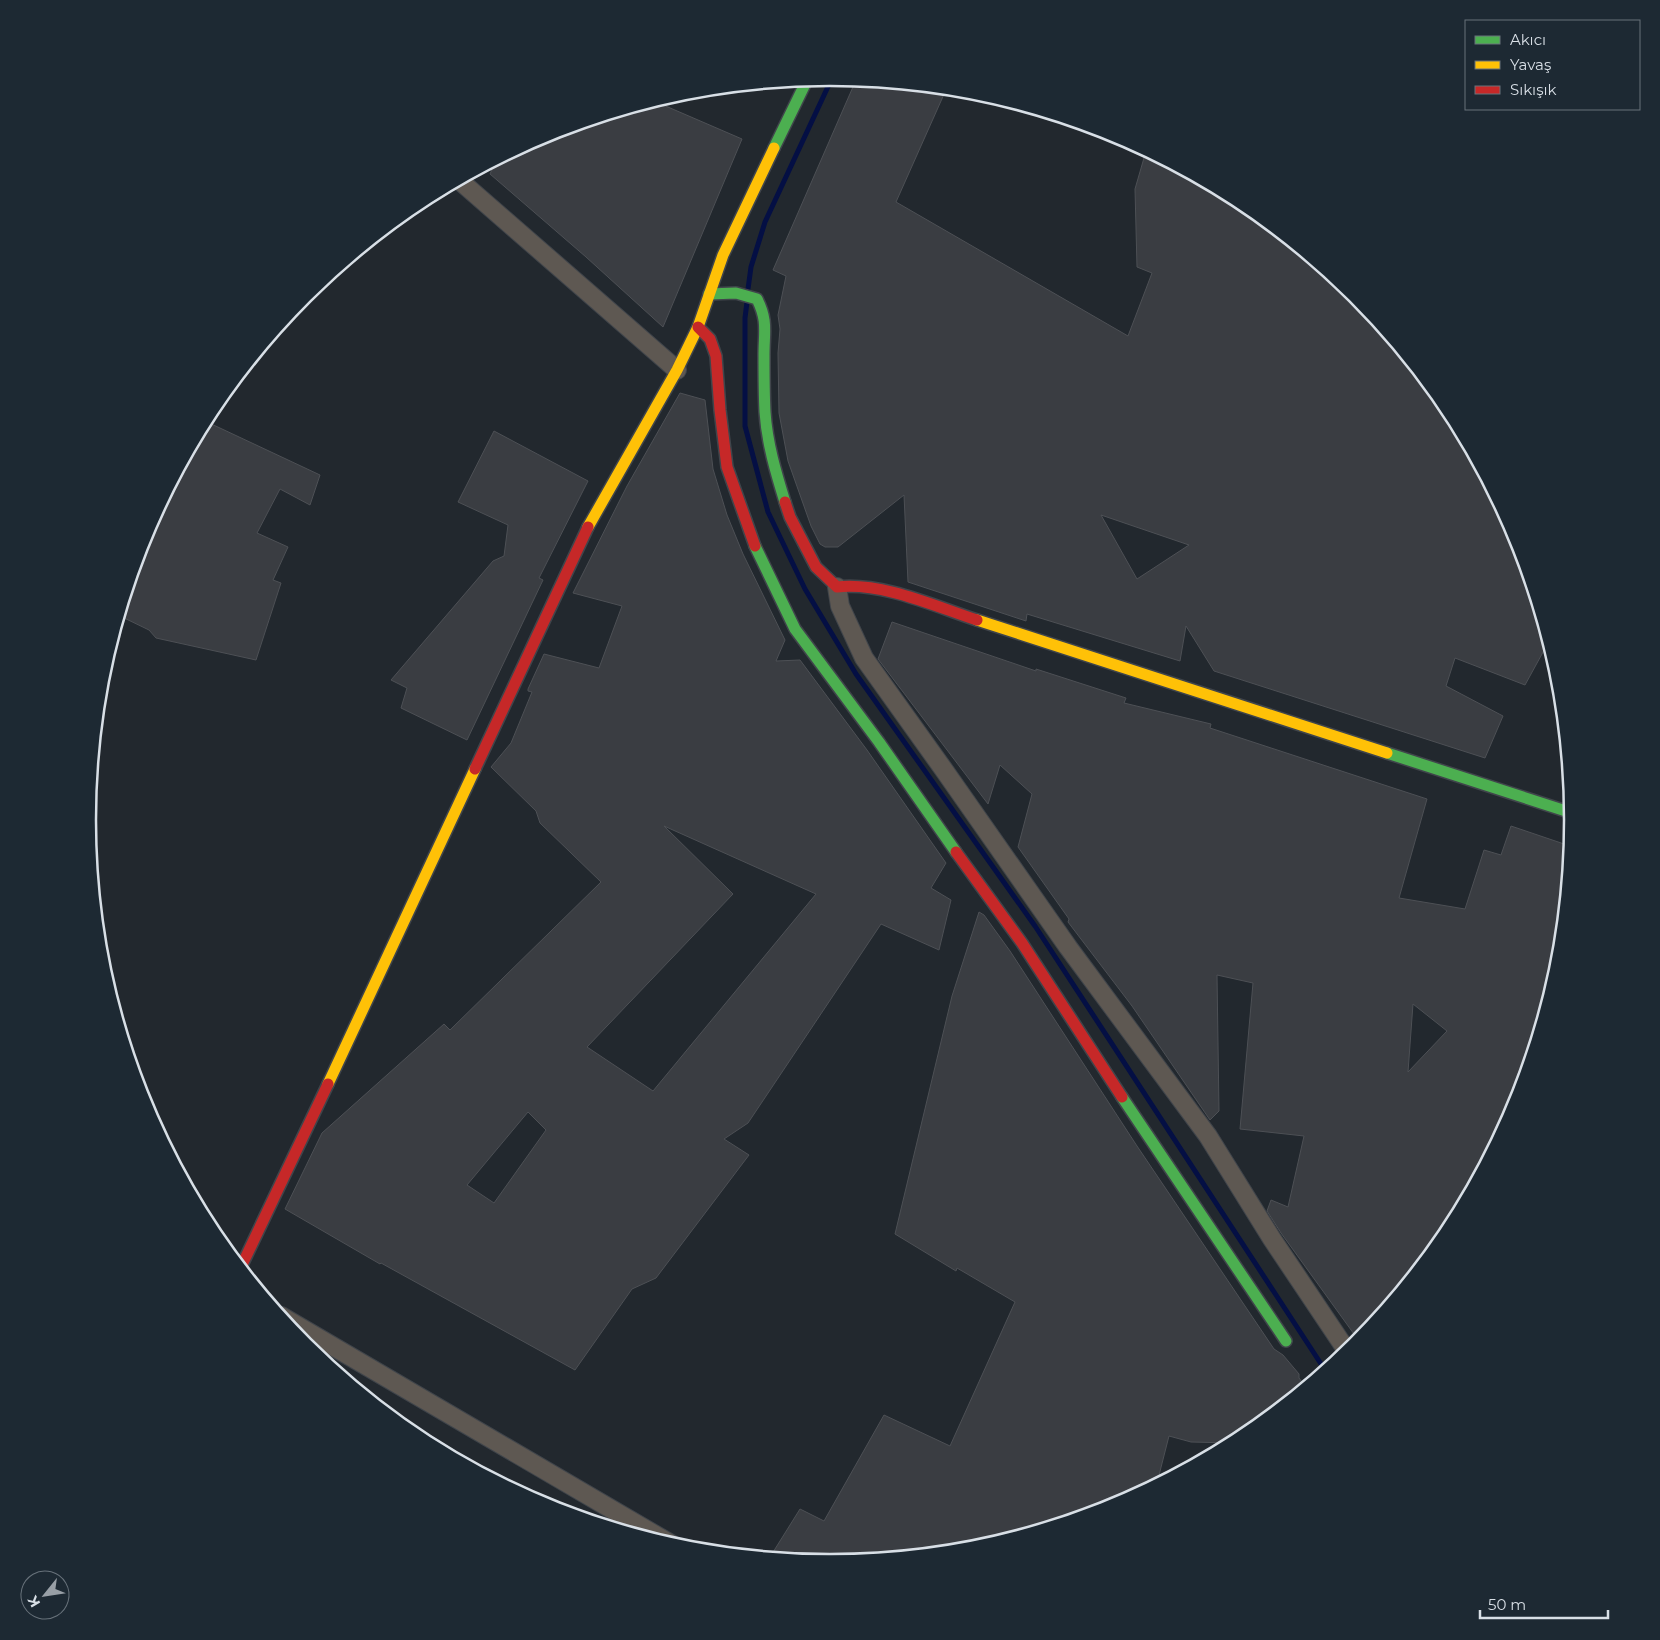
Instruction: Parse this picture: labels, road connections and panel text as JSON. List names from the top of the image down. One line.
{"legend":["Akıcı","Yavaş","Sıkışık"],"scale_bar":"50 m","north":"bottom left"}
